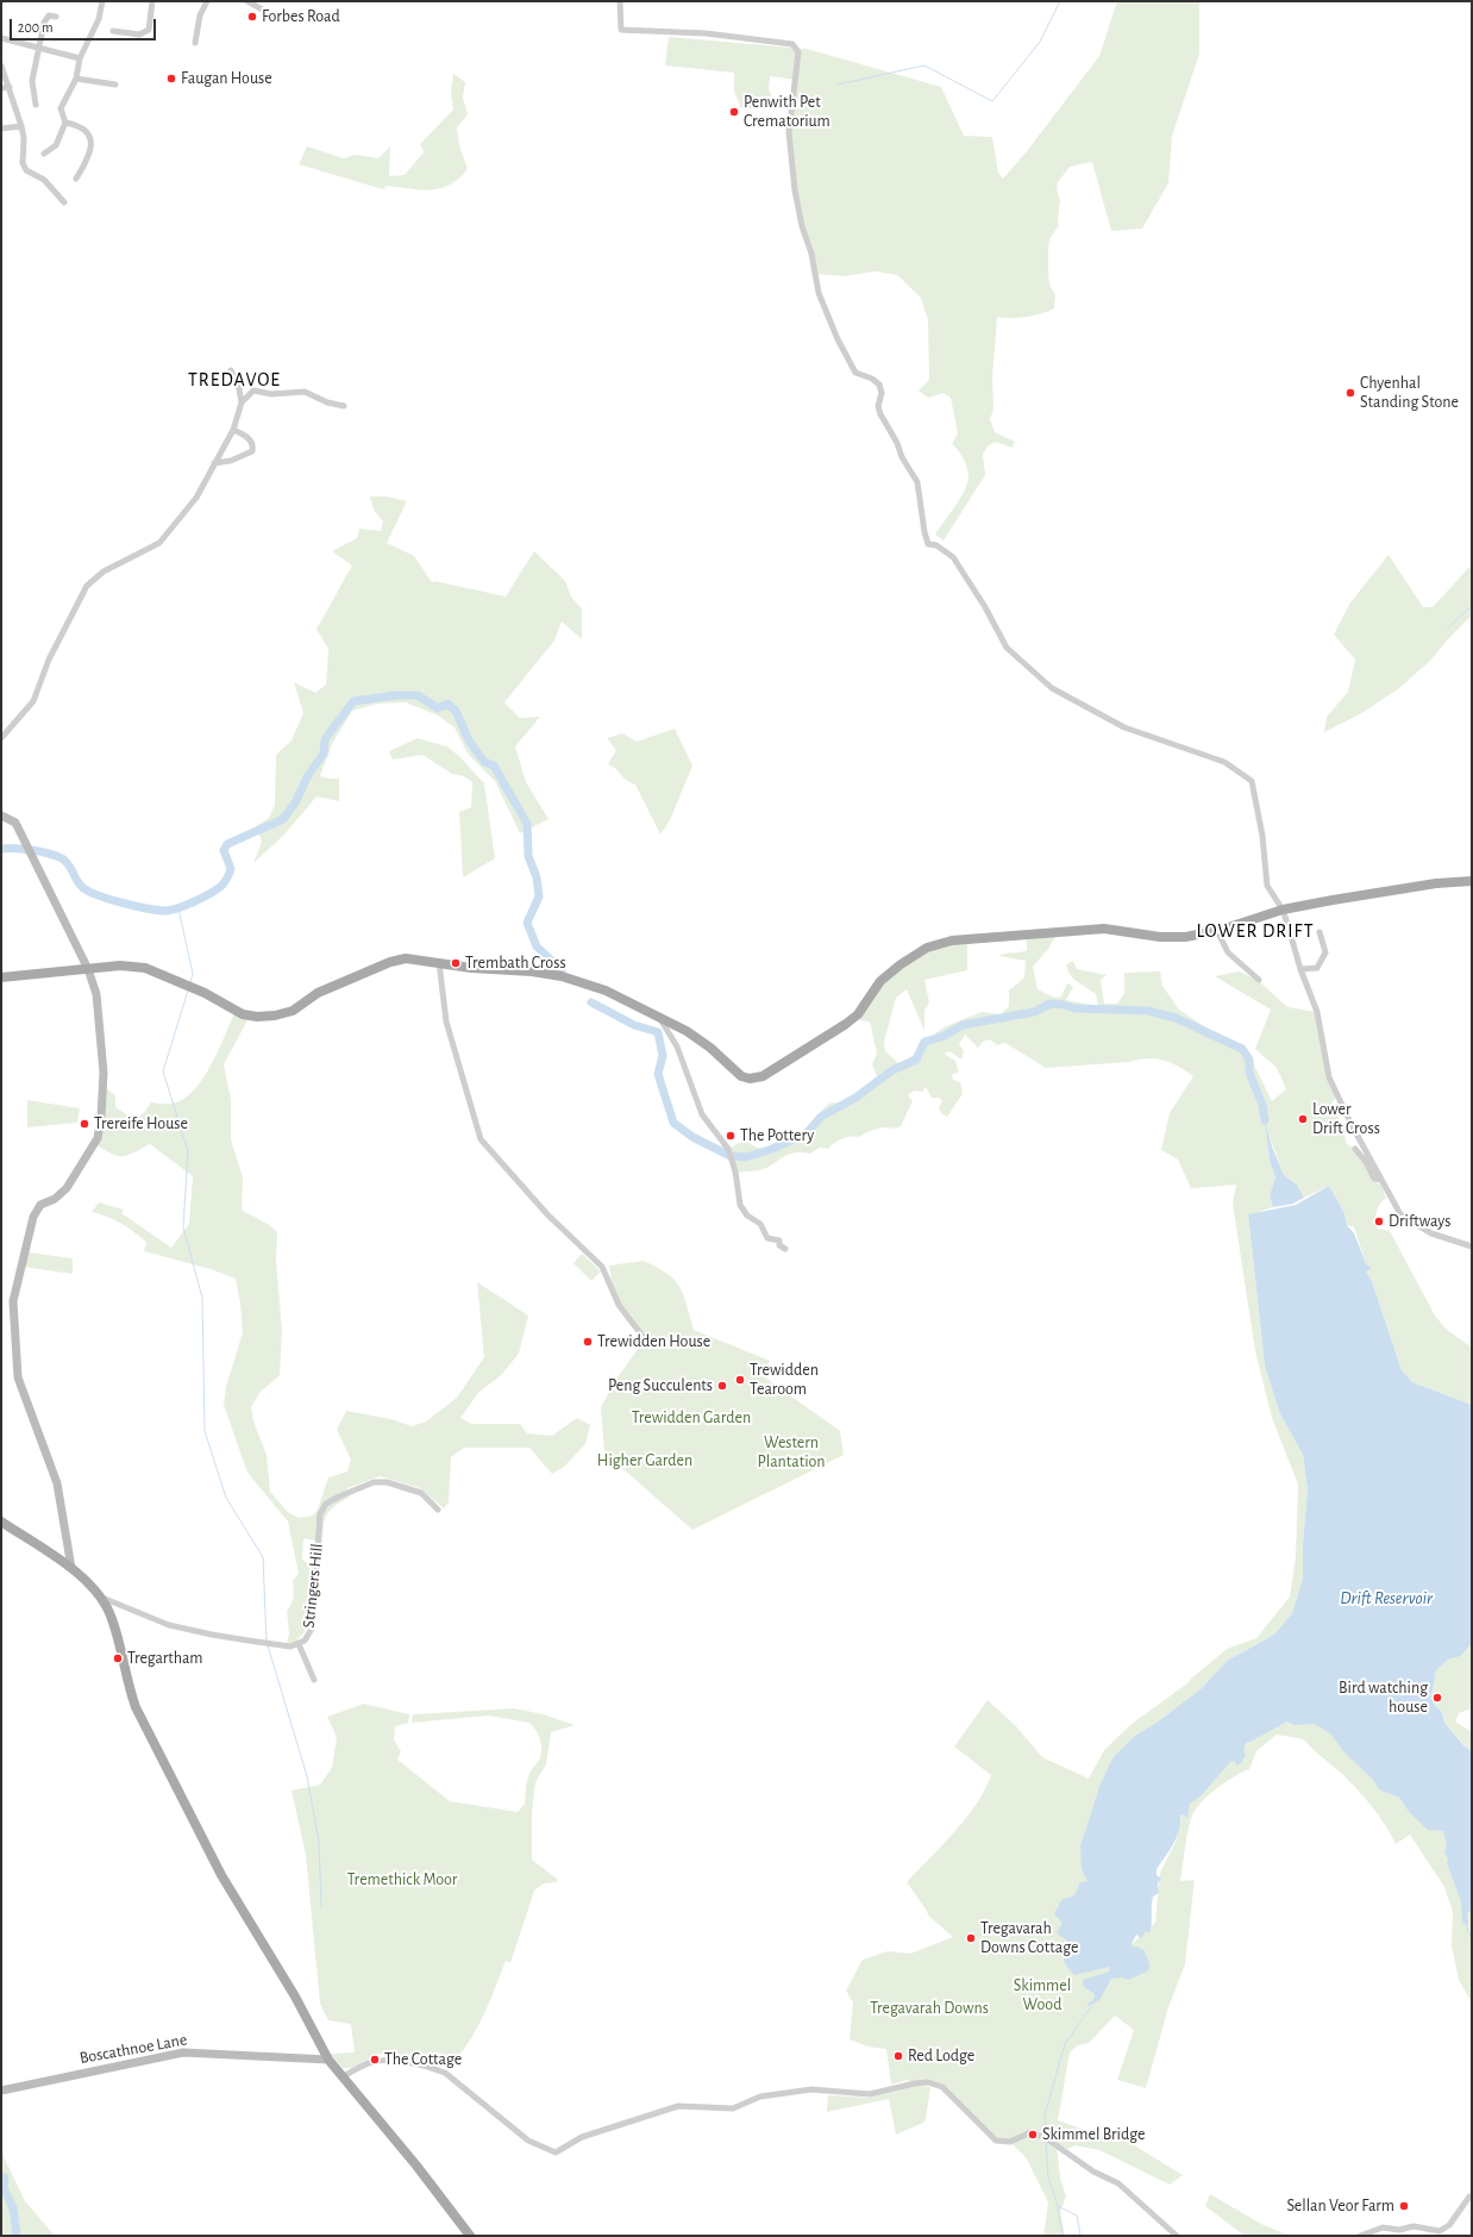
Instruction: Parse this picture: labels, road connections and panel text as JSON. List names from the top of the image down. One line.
{"streets":{"main road":["Boscathnoe Lane"],"street":["Stringers Hill"]},"districts":["TREDAVOE","LOWER DRIFT"],"water":["Drift Reservoir"],"parks":["Trewidden Garden","Western Plantation","Higher Garden","Tremethick Moor","Skimmel Wood","Tregavarah Downs"],"places":["Forbes Road","Faugan House","Penwith Pet Crematorium","Chyenhal Standing Stone","Trembath Cross","Lower Drift Cross","Trereife House","The Pottery","Driftways","Trewidden House","Trewidden Tearoom","Peng Succulents","Tregartham","Bird watching house","Tregavarah Downs Cottage","Red Lodge","The Cottage","Skimmel Bridge","Sellan Veor Farm"],"scale_bar":"200 m"}
